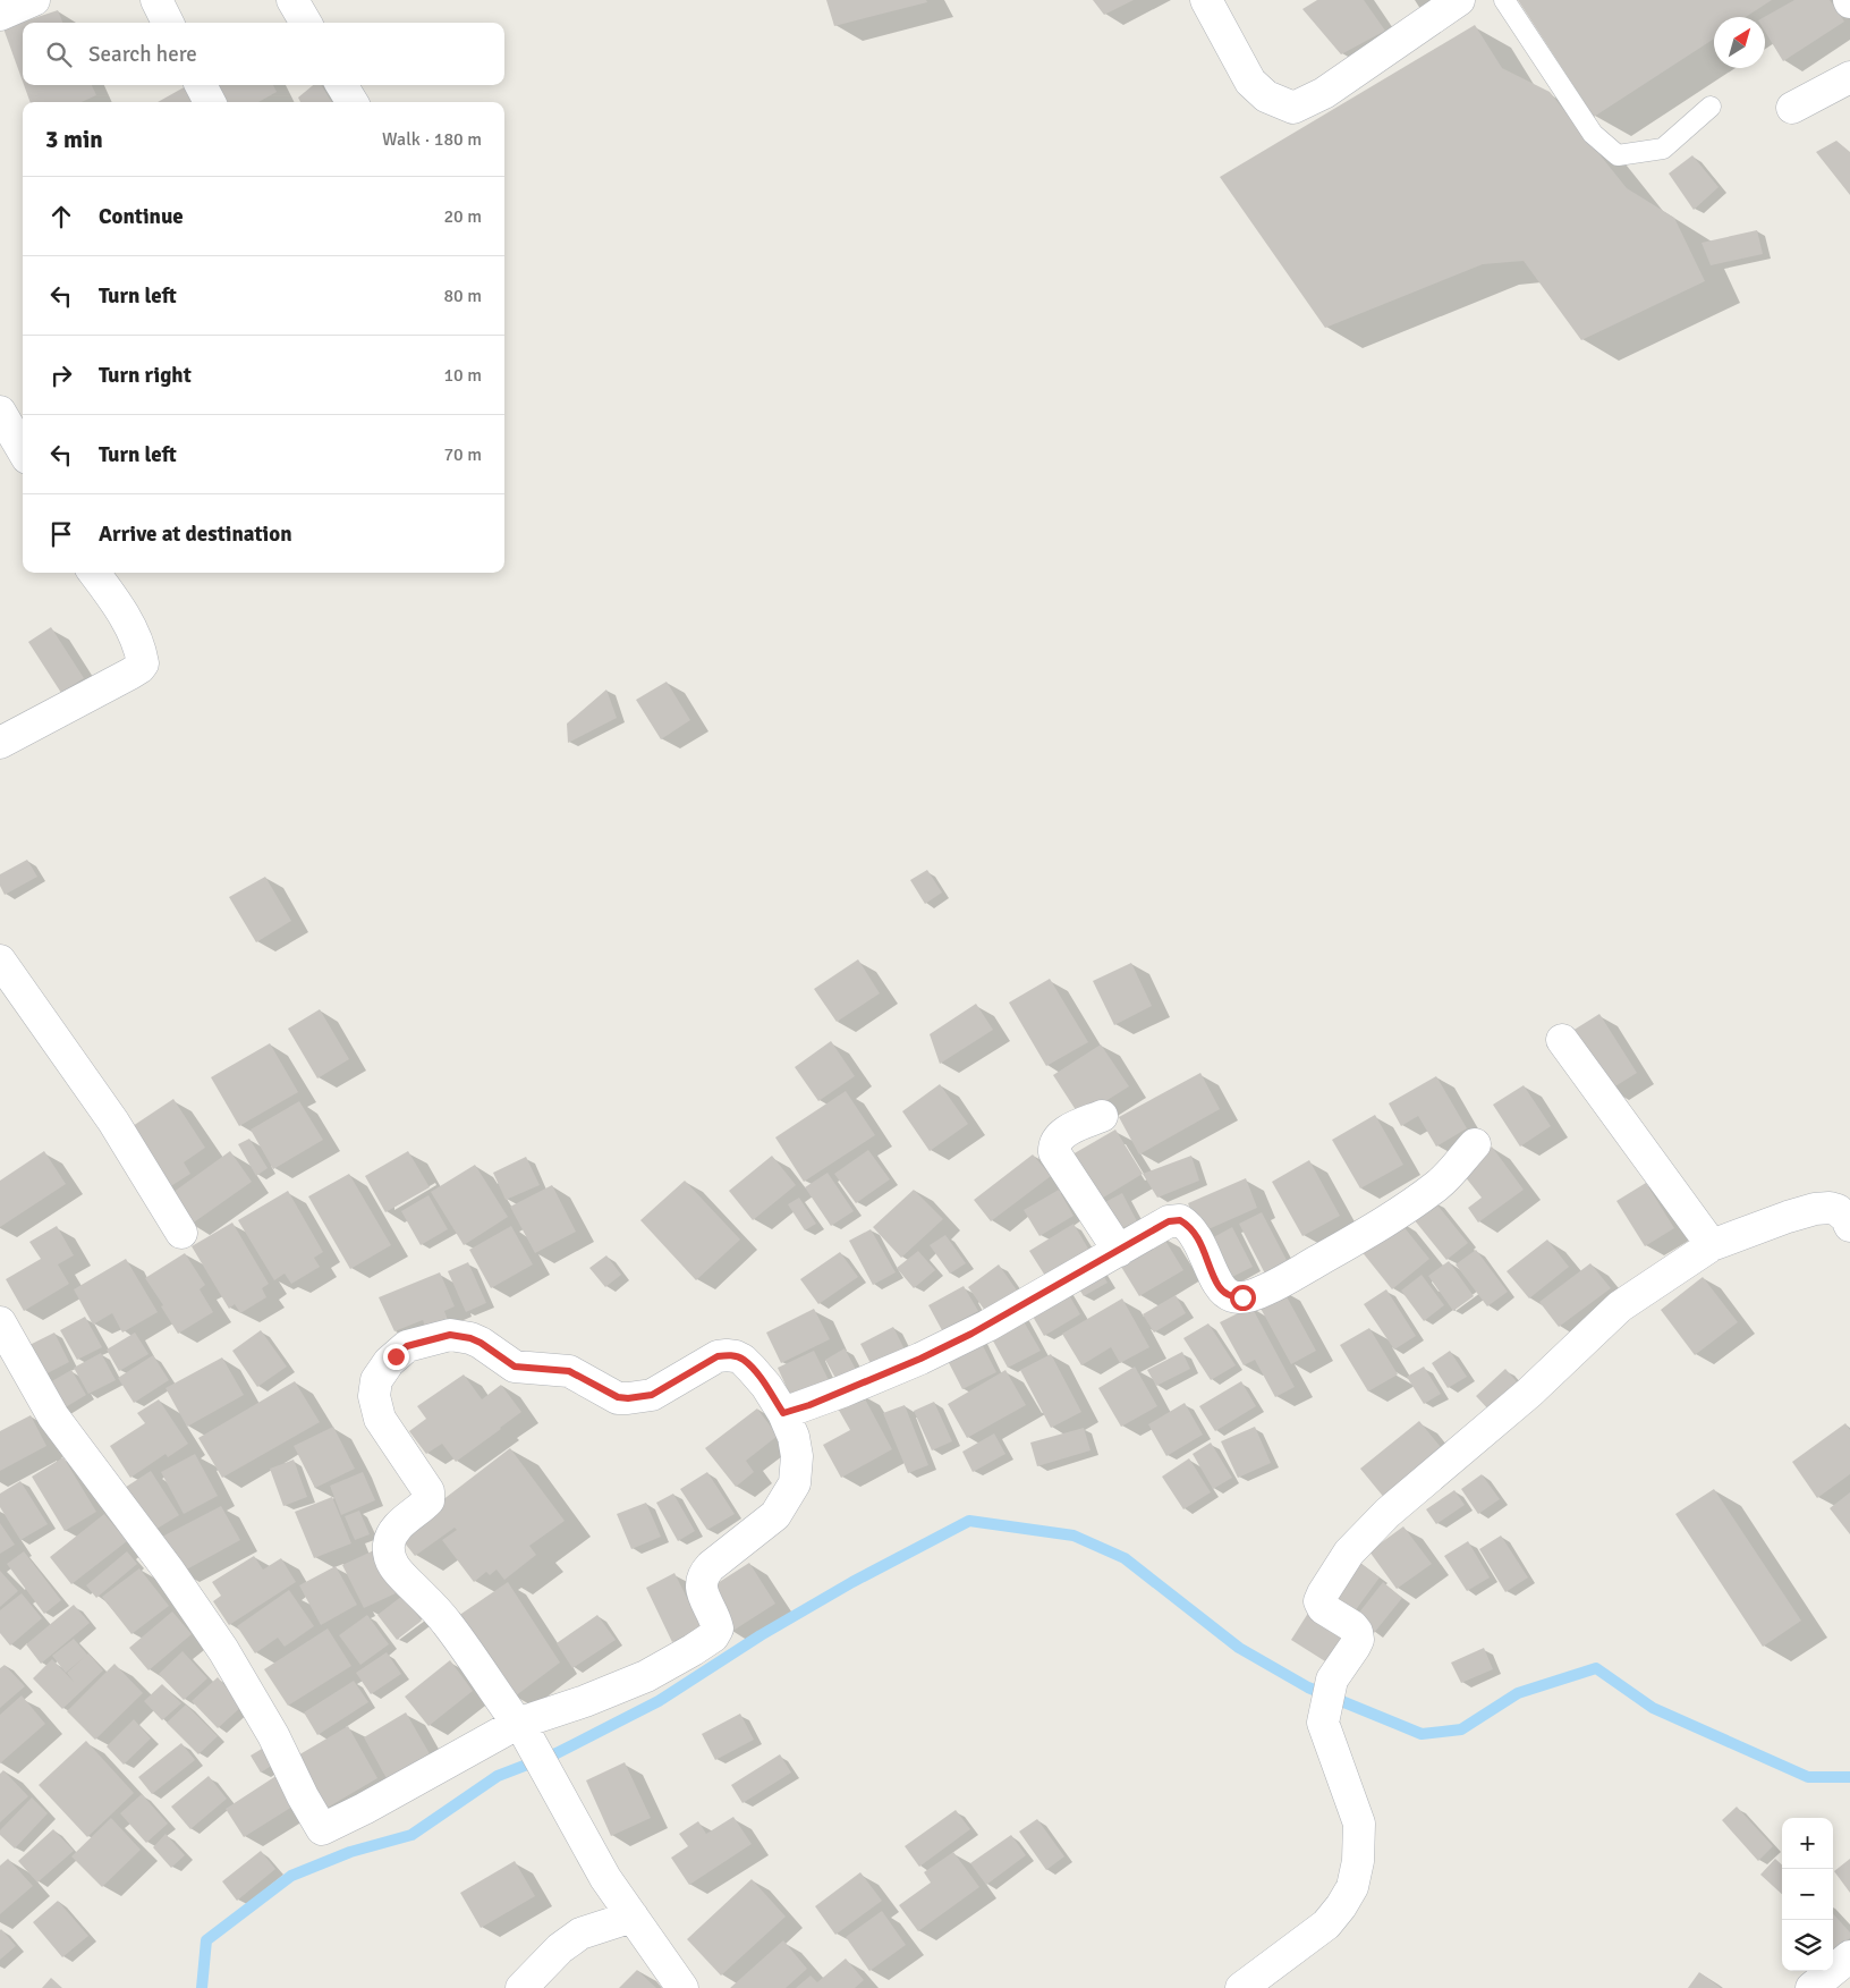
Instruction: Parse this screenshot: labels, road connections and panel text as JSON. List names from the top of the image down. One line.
{"north":"top right","page":{"search":"Search here","heading":["3 min","Walk · 180 m"],"list":[["Continue","20 m"],["Turn left","80 m"],["Turn right","10 m"],["Turn left","70 m"],"Arrive at destination"],"map_buttons":["+","−"]}}
